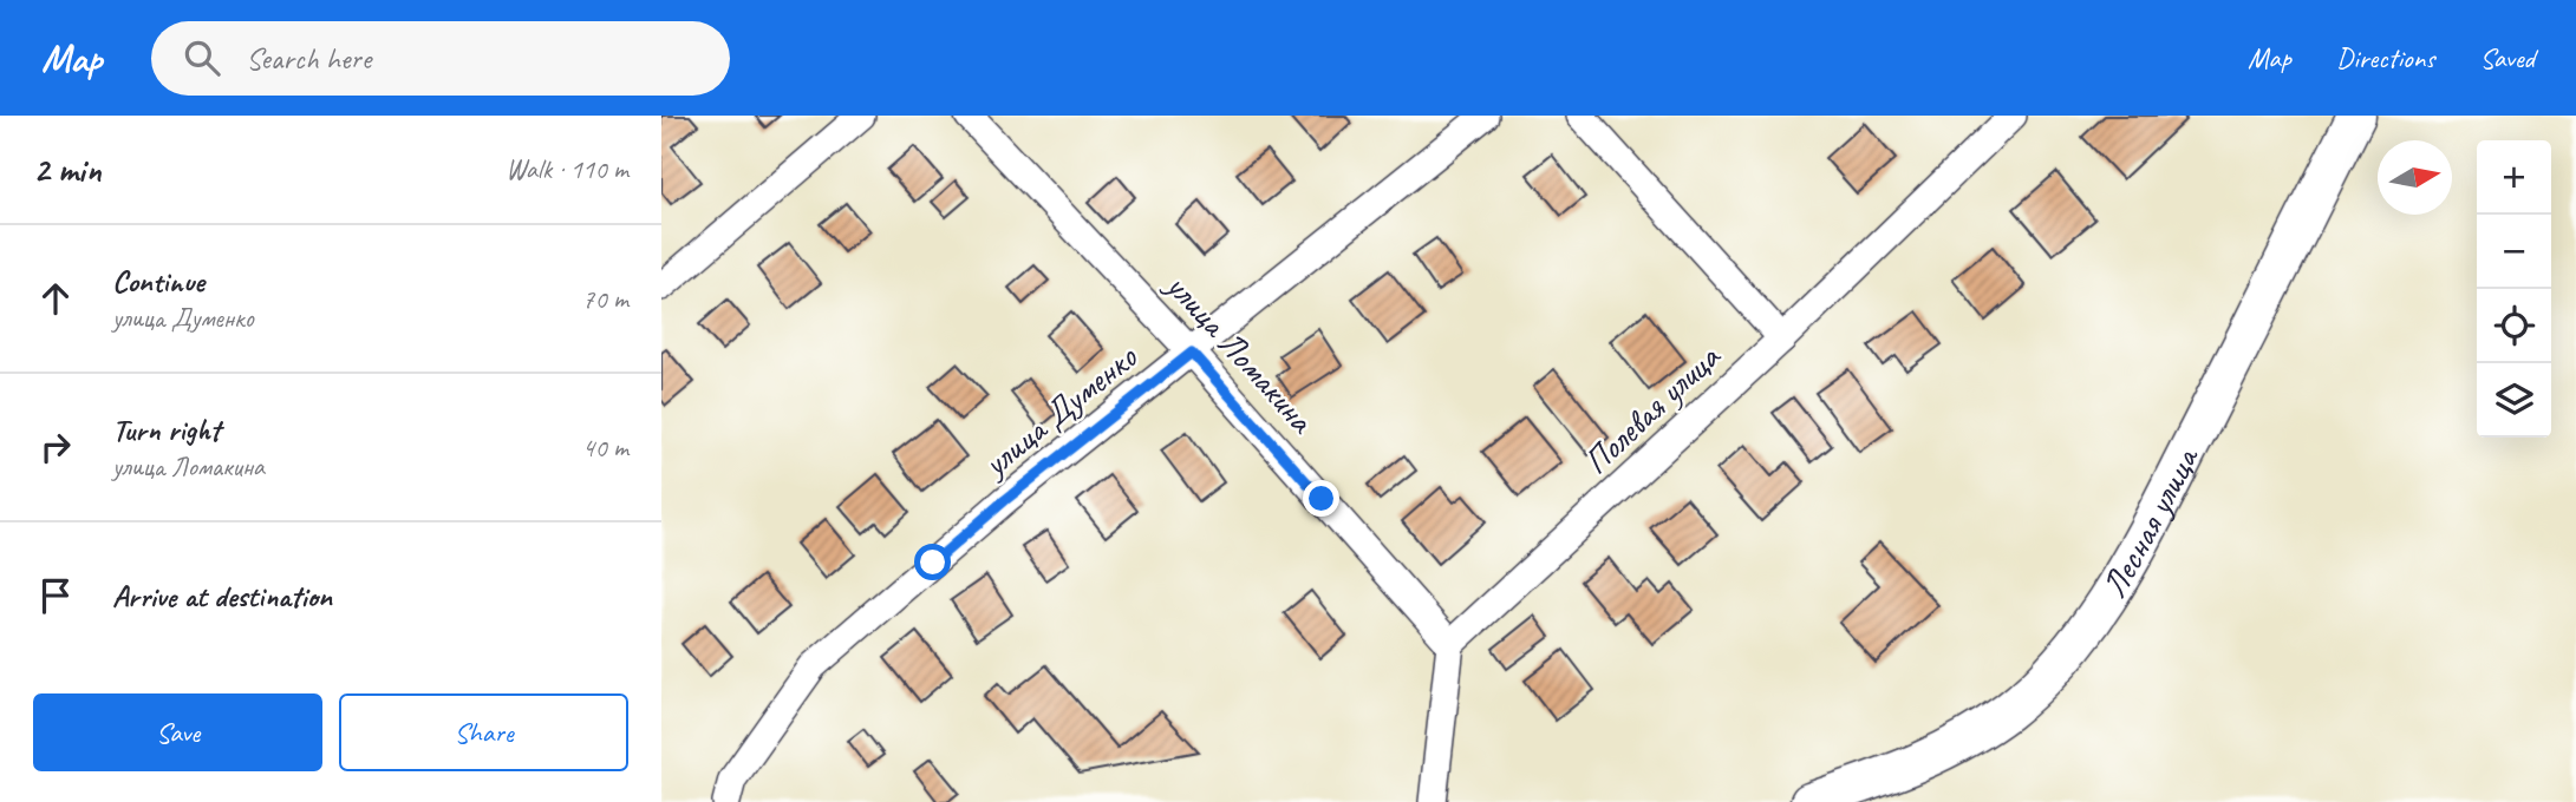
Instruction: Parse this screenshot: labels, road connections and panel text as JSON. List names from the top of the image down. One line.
{"streets":{"street":["улица Ломакина","Полевая улица","улица Думенко","Лесная улица"]},"crossings":[["улица Ломакина","Полевая улица"],["улица Ломакина","улица Думенко"]],"north":"right","page":{"header":"Map","search":"Search here","nav":["Map","Directions","Saved"],"heading":["2 min","Walk · 110 m"],"map_buttons":["+","−"],"list":[["Continue","улица Думенко","70 m"],["Turn right","улица Ломакина","40 m"],"Arrive at destination"],"buttons":["Save","Share"]}}
